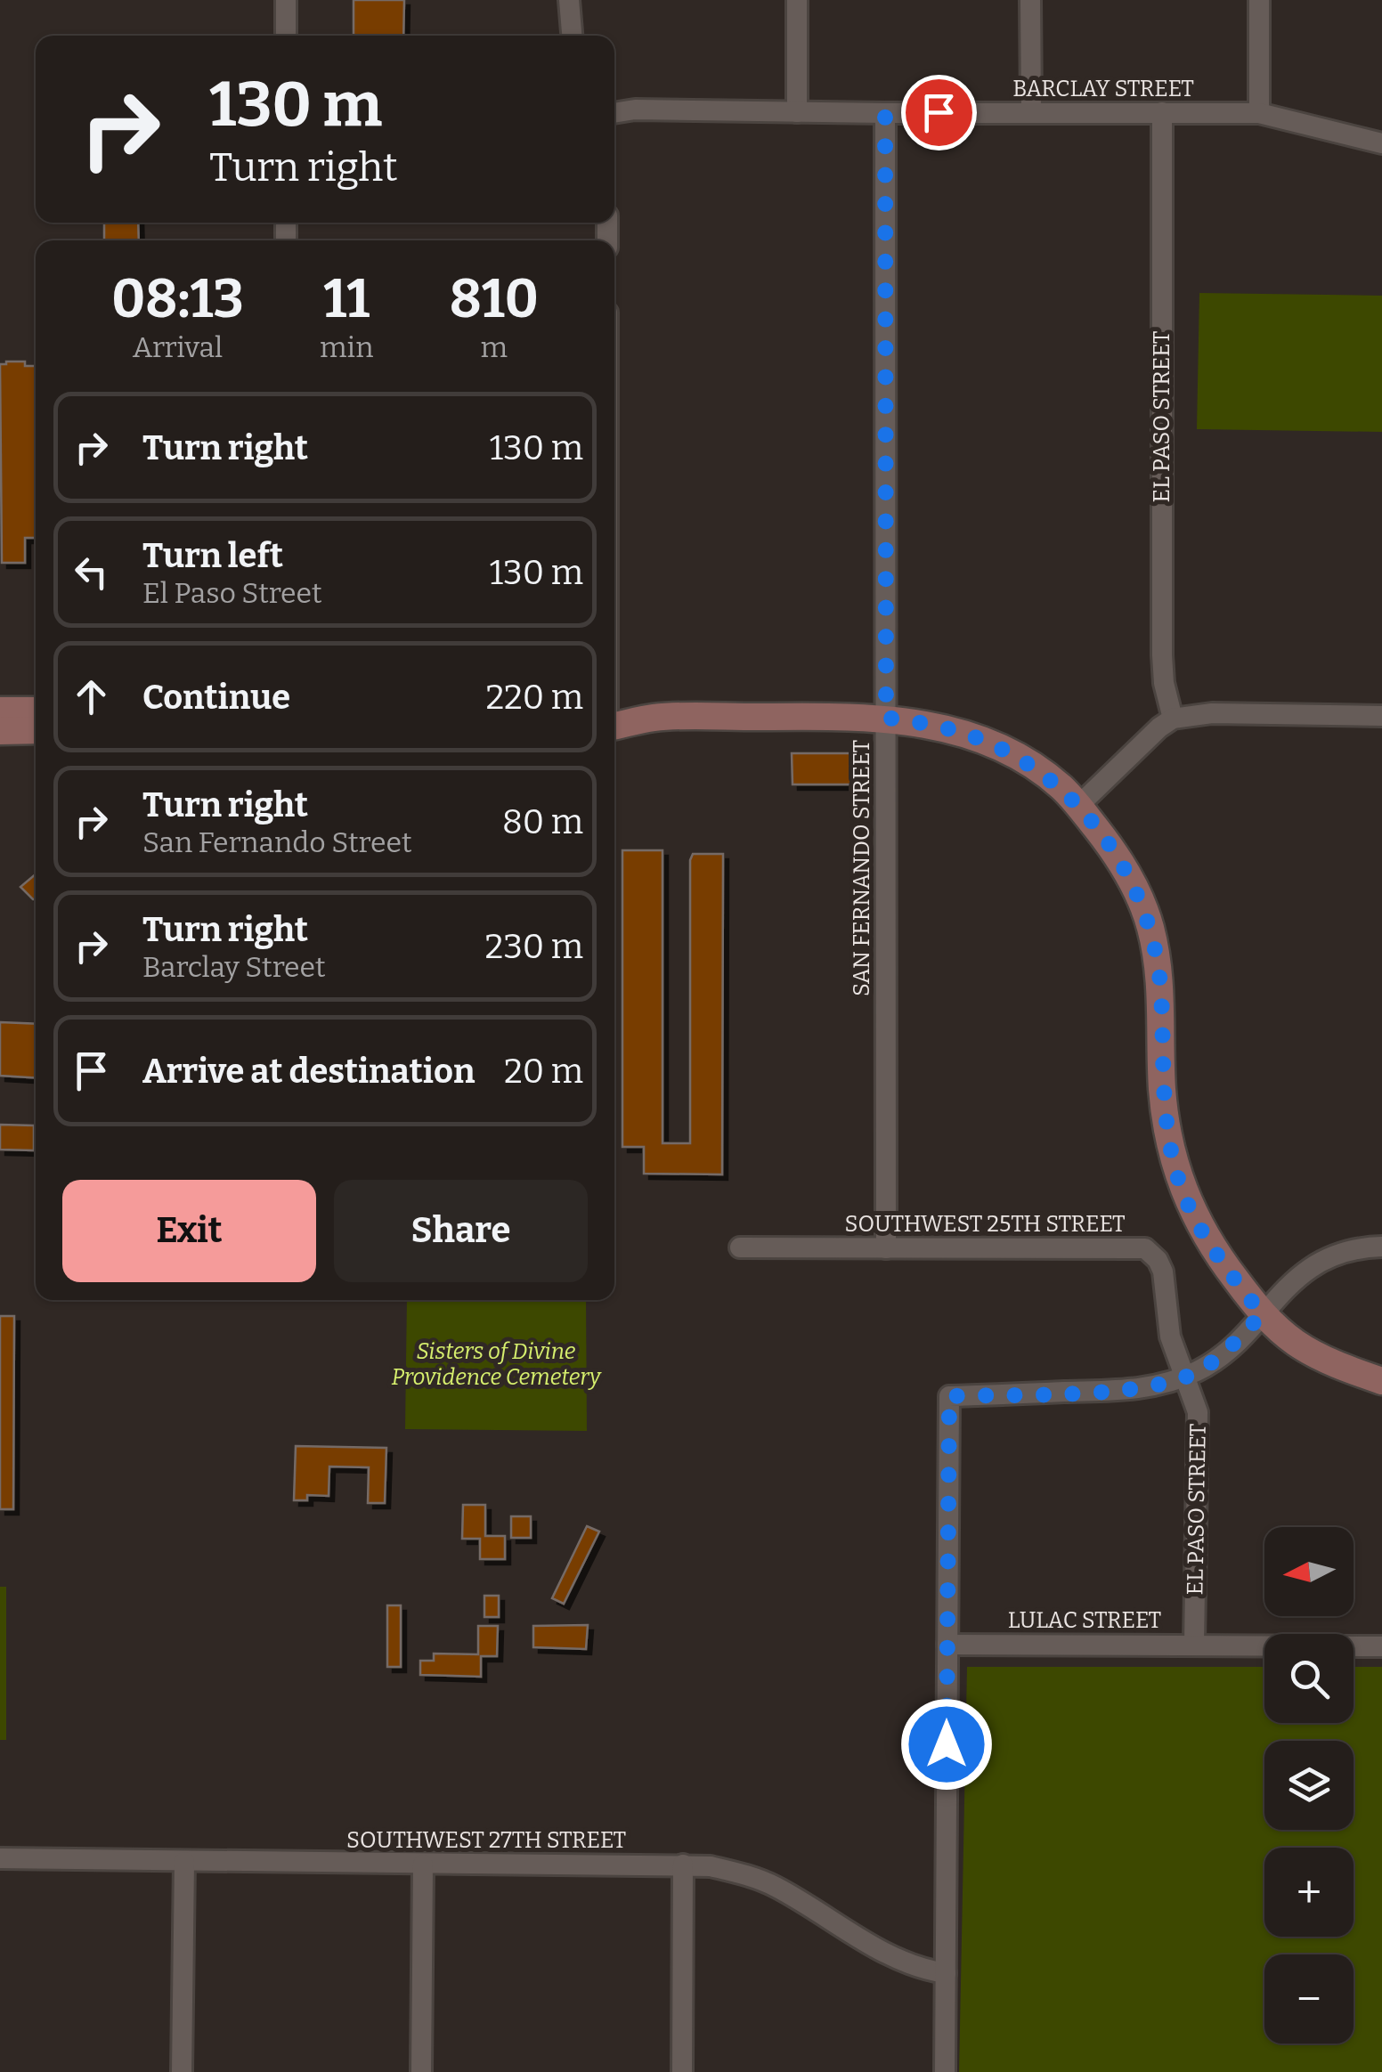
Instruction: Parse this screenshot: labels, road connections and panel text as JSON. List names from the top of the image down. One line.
{"streets":{"street":["BARCLAY STREET","EL PASO STREET","SAN FERNANDO STREET","SOUTHWEST 25TH STREET","LULAC STREET","SOUTHWEST 27TH STREET"]},"crossings":[["BARCLAY STREET","EL PASO STREET"],["BARCLAY STREET","SAN FERNANDO STREET"],["EL PASO STREET","SOUTHWEST 25TH STREET"],["EL PASO STREET","LULAC STREET"],["SAN FERNANDO STREET","SOUTHWEST 25TH STREET"]],"parks":["Sisters of Divine Providence Cemetery"],"north":"left","page":{"turn":["130 m","Turn right"],"eta":["08:13","Arrival","11","min","810","m"],"list":[{"name":"Turn right","value":"130 m"},{"name":"Turn left","note":"El Paso Street","value":"130 m"},{"name":"Continue","value":"220 m"},{"name":"Turn right","note":"San Fernando Street","value":"80 m"},{"name":"Turn right","note":"Barclay Street","value":"230 m"},{"name":"Arrive at destination","value":"20 m"}],"buttons":["Exit","Share"],"map_buttons":["+","−"]}}
